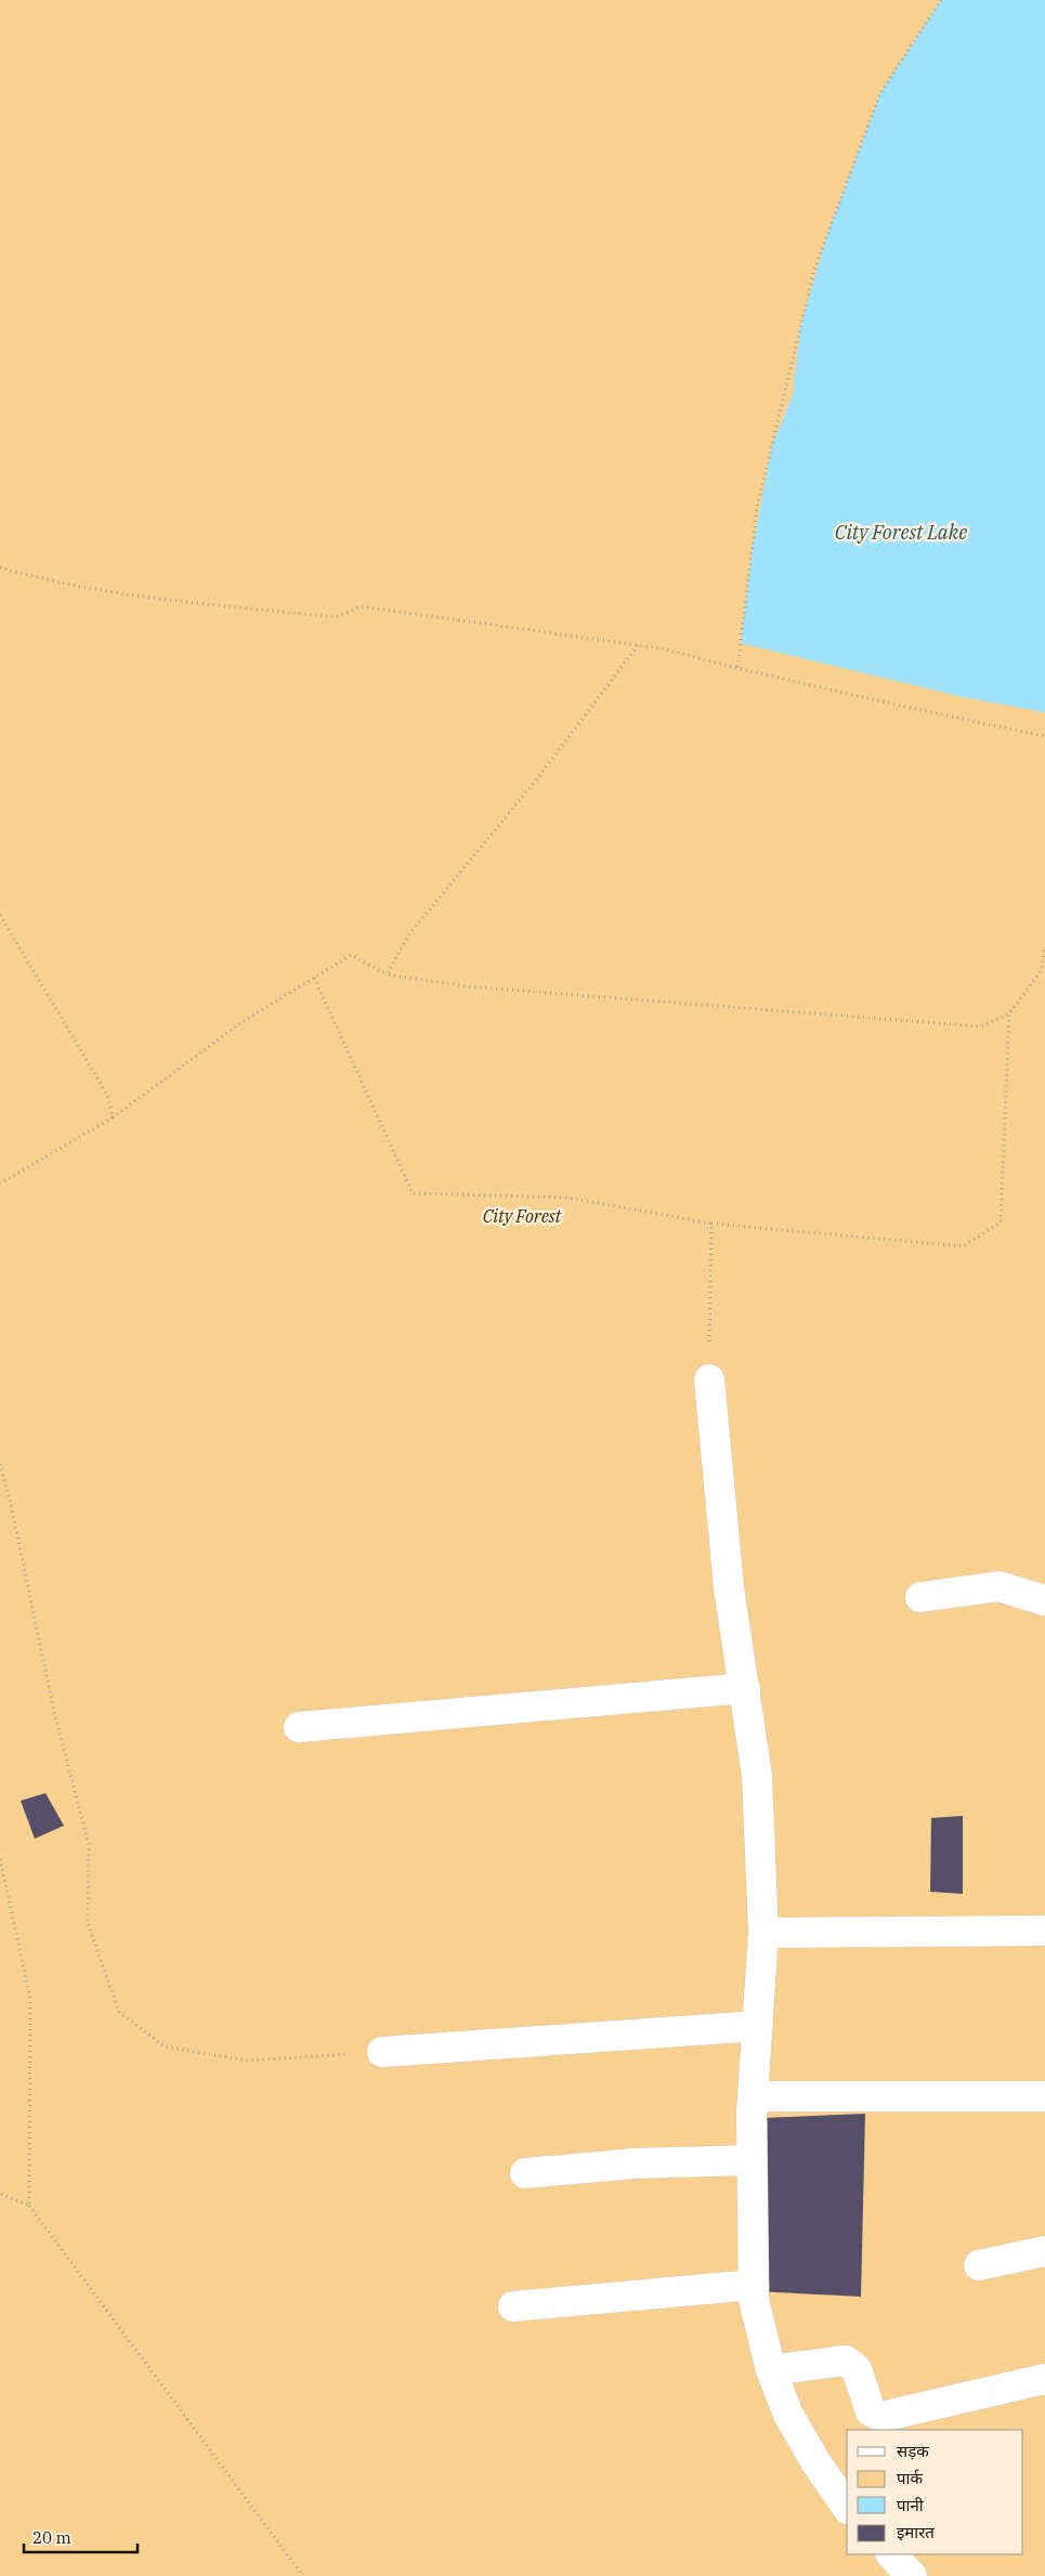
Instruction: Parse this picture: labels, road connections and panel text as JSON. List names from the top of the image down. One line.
{"water":["City Forest Lake"],"parks":["City Forest"],"legend":["सड़क","पार्क","पानी","इमारत"],"scale_bar":"20 m"}
